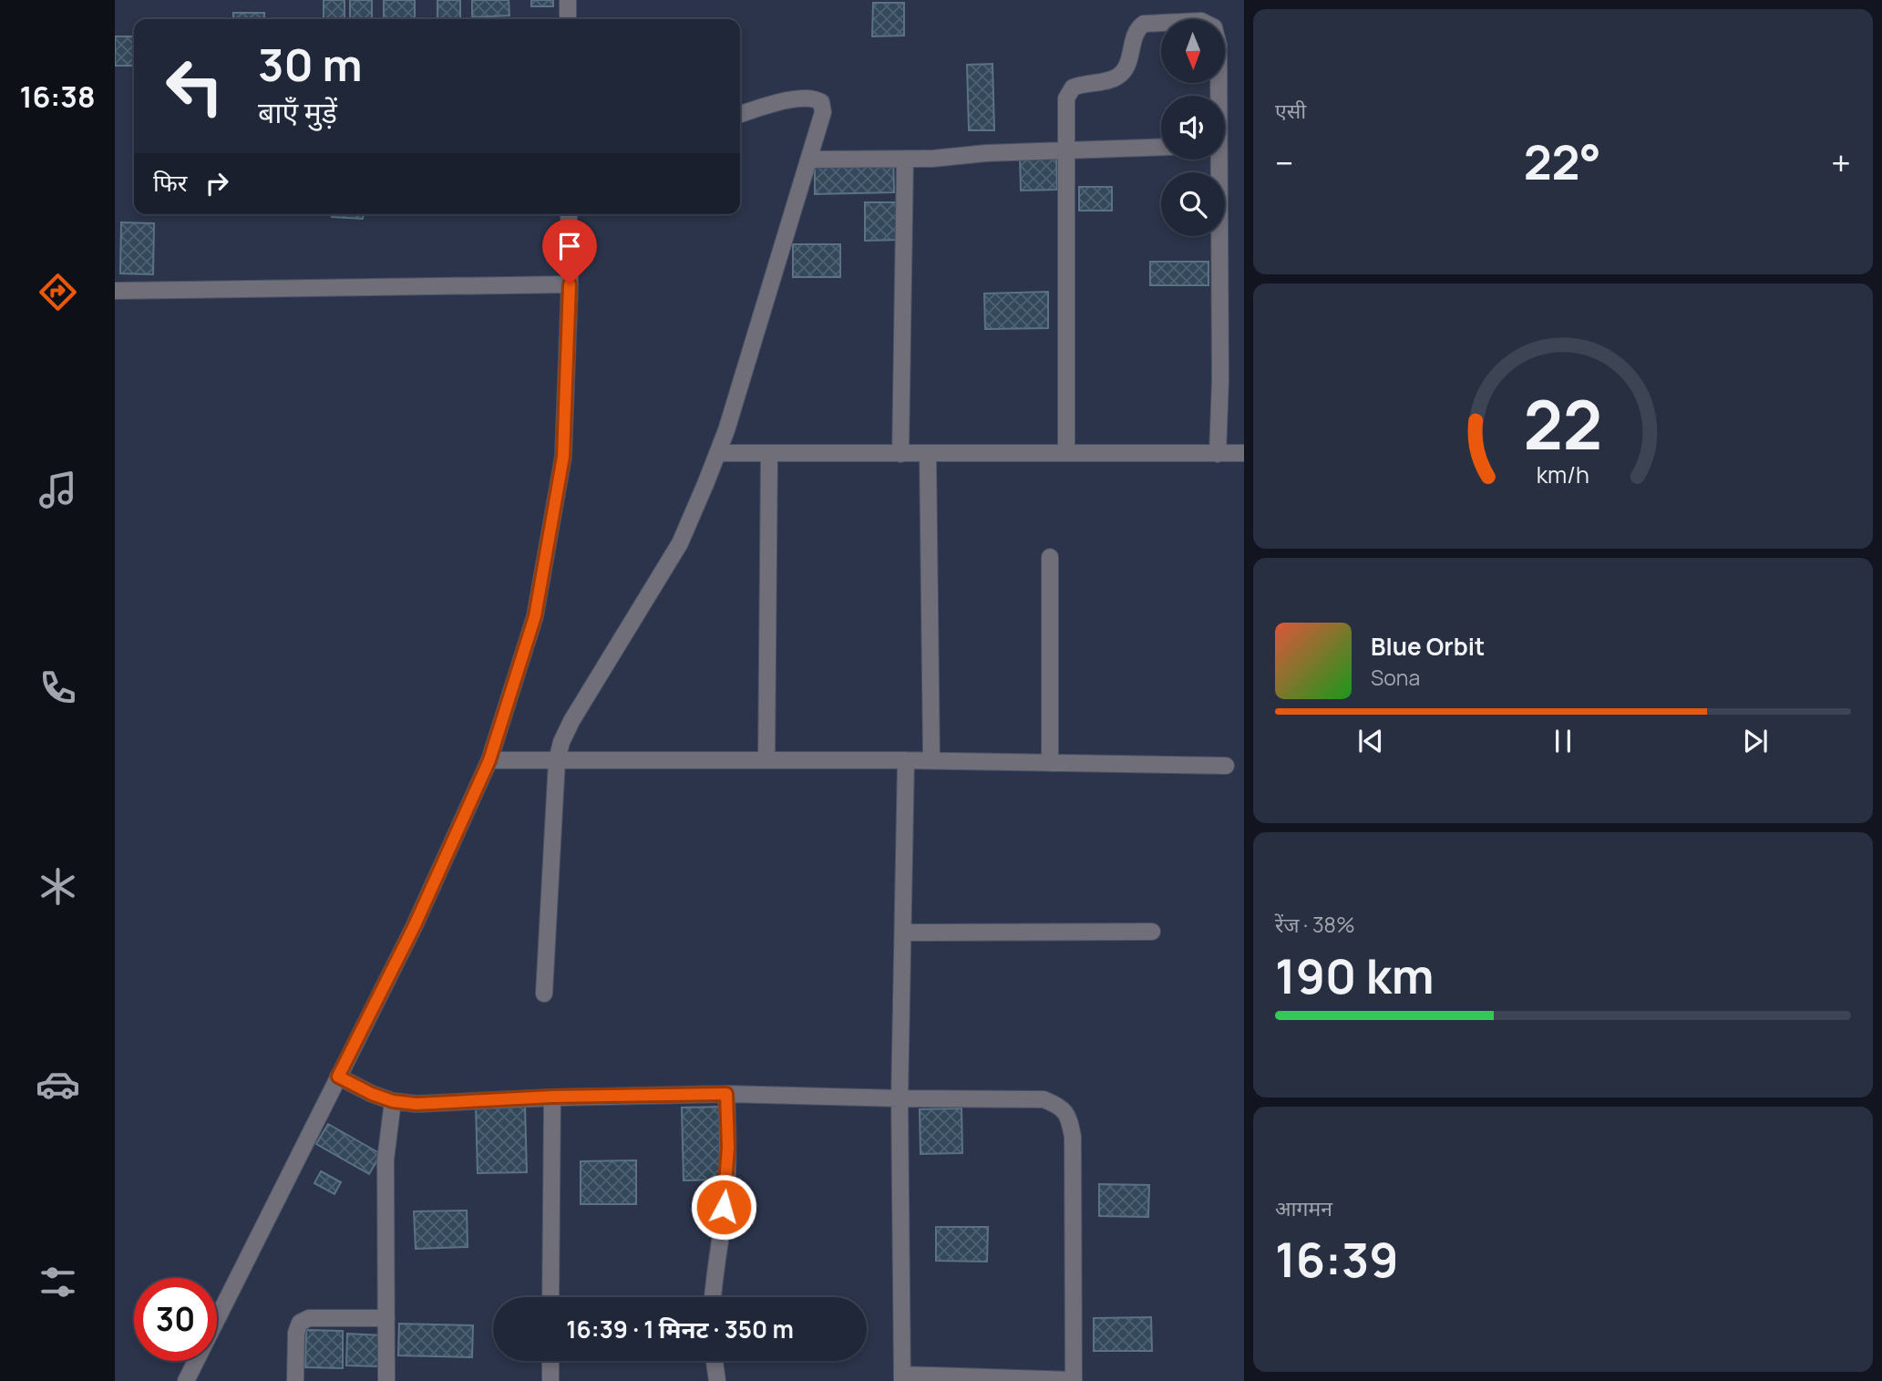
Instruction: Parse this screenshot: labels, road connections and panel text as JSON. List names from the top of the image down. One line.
{"north":"bottom","page":{"tabs":"16:38","tile":["एसी",["रेंज · 38%","190 km"],["आगमन","16:39"]],"turn":["30 m","बाएँ मुड़ें"],"heat":["−","22°","+"],"then":"फिर","song":["Blue Orbit","Sona"],"limit":"30","trip":"16:39 · 1 मिनट · 350 m","gauge":["22","km/h"]}}
